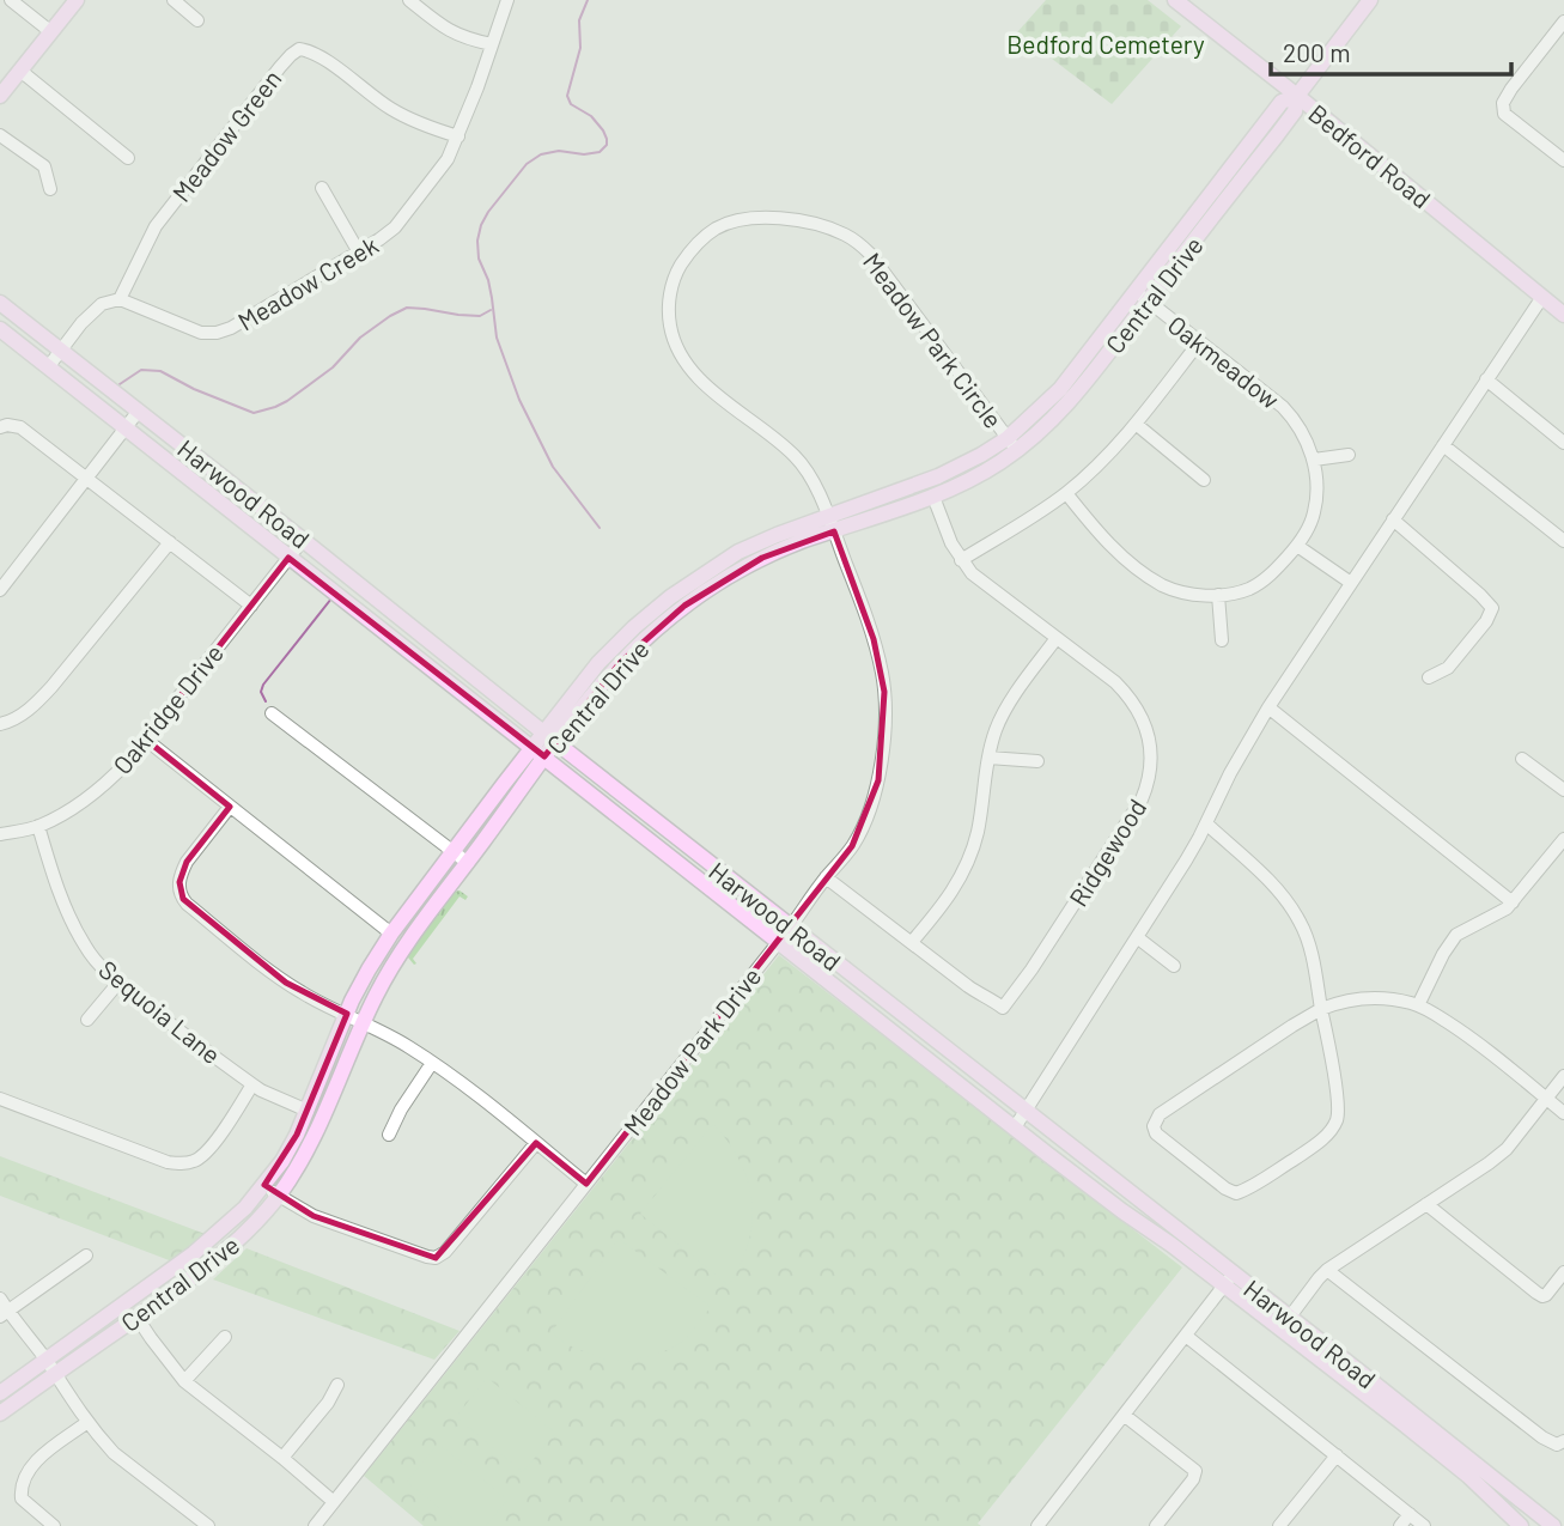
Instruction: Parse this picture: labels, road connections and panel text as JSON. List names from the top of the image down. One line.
{"streets":{"main road":["Bedford Road","Central Drive","Harwood Road"],"street":["Meadow Green","Meadow Creek","Meadow Park Circle","Oakmeadow","Oakridge Drive","Ridgewood","Sequoia Lane","Meadow Park Drive"]},"crossings":[["Meadow Green","Meadow Creek"],["Bedford Road","Central Drive"],["Central Drive","Meadow Park Circle"],["Central Drive","Oakmeadow"],["Central Drive","Harwood Road"],["Central Drive","Ridgewood"],["Central Drive","Sequoia Lane"],["Central Drive","Meadow Park Drive"],["Meadow Park Circle","Meadow Park Drive"],["Harwood Road","Oakridge Drive"],["Harwood Road","Meadow Park Drive"],["Oakridge Drive","Sequoia Lane"],["Ridgewood","Meadow Park Drive"]],"parks":["Bedford Cemetery"],"scale_bar":"200 m"}
